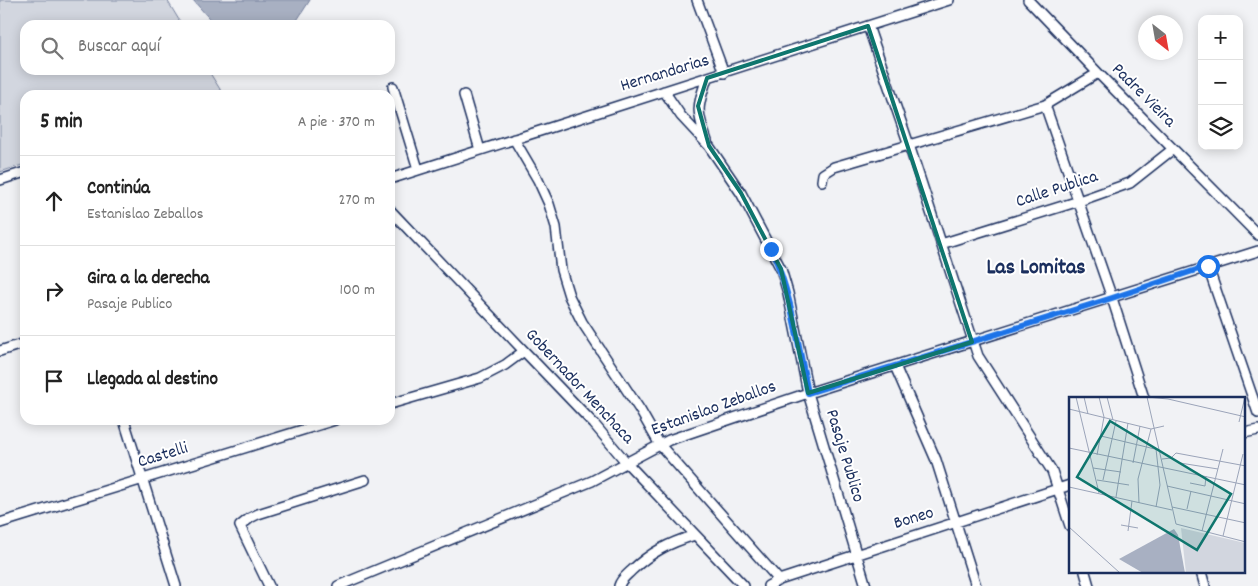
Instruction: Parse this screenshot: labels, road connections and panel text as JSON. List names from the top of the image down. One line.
{"streets":{"street":["Hernandarias","Padre Vieira","Calle Publica","Gobernador Menchaca","Estanislao Zeballos","Castelli","Pasaje Publico","Boneo"]},"crossings":[["Hernandarias","Pasaje Publico"],["Padre Vieira","Calle Publica"],["Gobernador Menchaca","Estanislao Zeballos"],["Estanislao Zeballos","Pasaje Publico"],["Pasaje Publico","Boneo"]],"districts":["Las Lomitas"],"north":"bottom right","page":{"map_buttons":["+","−"],"search":"Buscar aquí","heading":["5 min","A pie · 370 m"],"list":[["Continúa","Estanislao Zeballos","270 m"],["Gira a la derecha","Pasaje Publico","100 m"],"Llegada al destino"]}}
